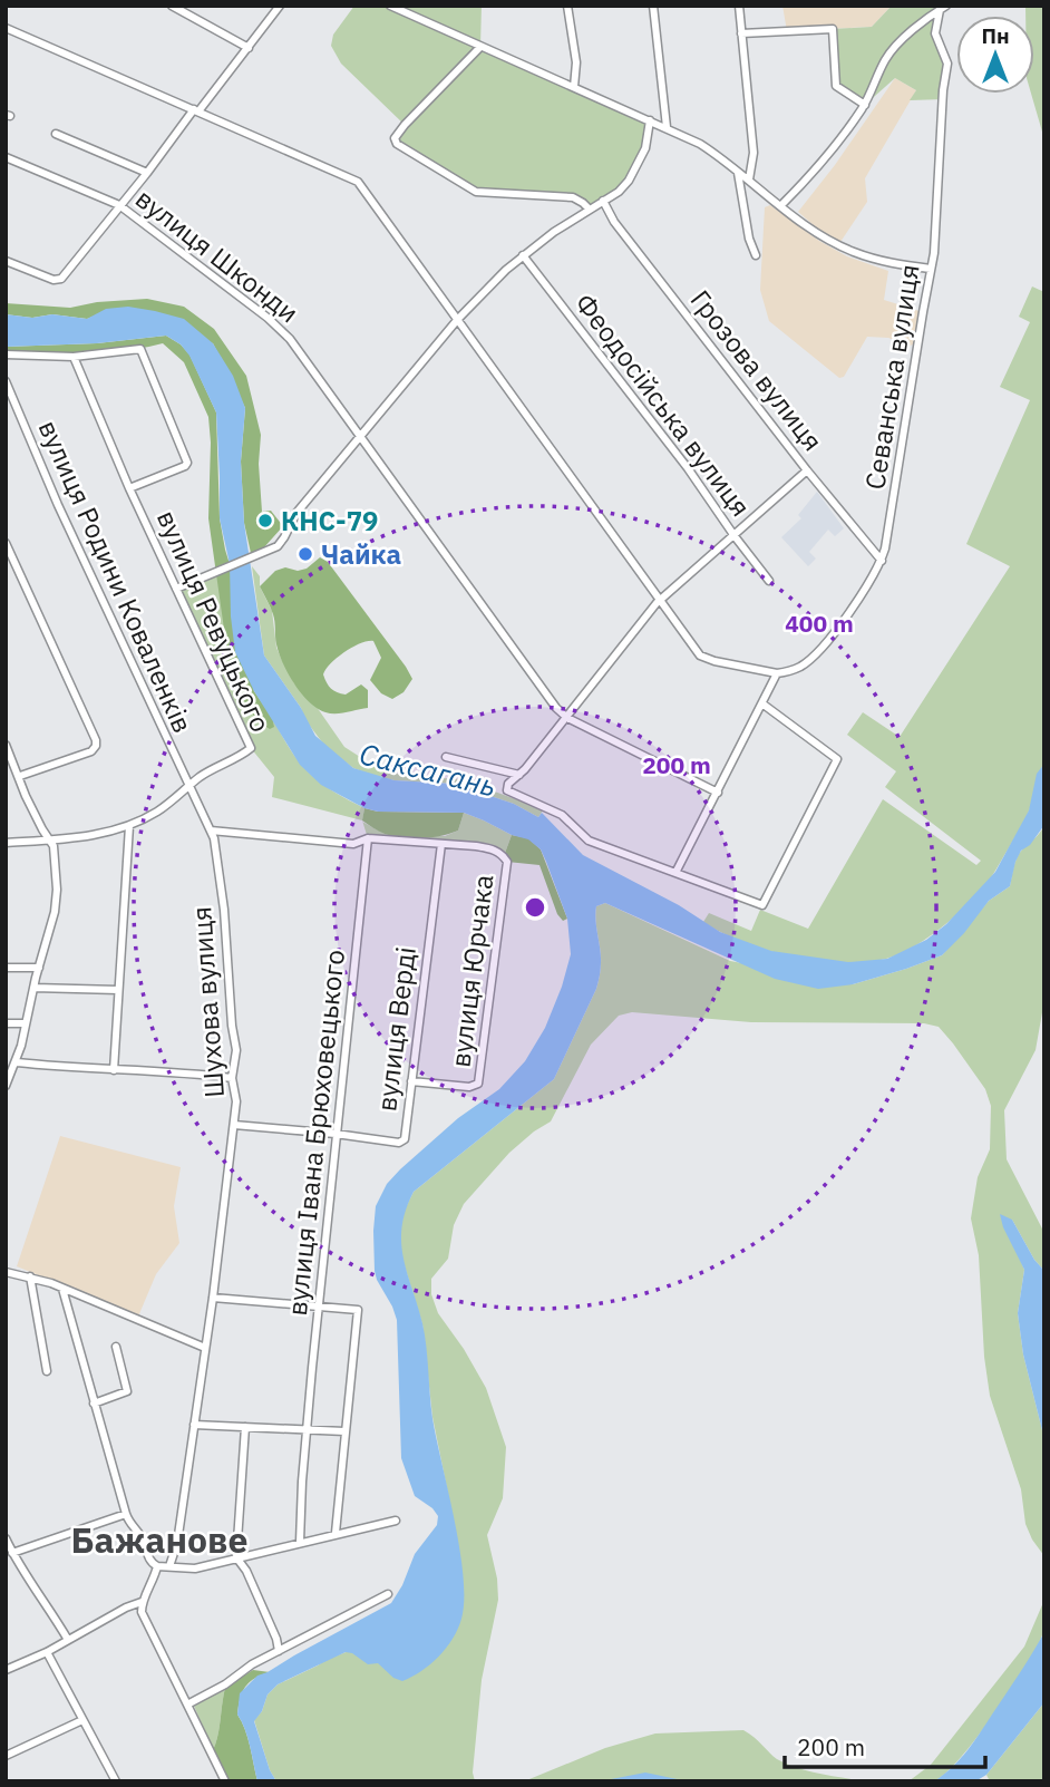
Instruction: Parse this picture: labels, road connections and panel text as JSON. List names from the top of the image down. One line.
{"streets":{"street":["вулиця Шконди","Грозова вулиця","Севанська вулиця","Феодосійська вулиця","вулиця Родини Коваленків","вулиця Ревуцького","вулиця Юрчака","Шухова вулиця","вулиця Верді","вулиця Івана Брюховецького"]},"crossings":[["Грозова вулиця","Севанська вулиця"],["вулиця Родини Коваленків","вулиця Ревуцького"],["вулиця Родини Коваленків","Шухова вулиця"],["вулиця Ревуцького","Шухова вулиця"],["вулиця Юрчака","вулиця Верді"],["Шухова вулиця","вулиця Верді"],["вулиця Верді","вулиця Івана Брюховецького"]],"districts":["Бажанове"],"water":["Саксагань"],"places":["КНС-79","Чайка"],"scale_bar":"200 m","north":"top","rings":["400 m","200 m"]}
